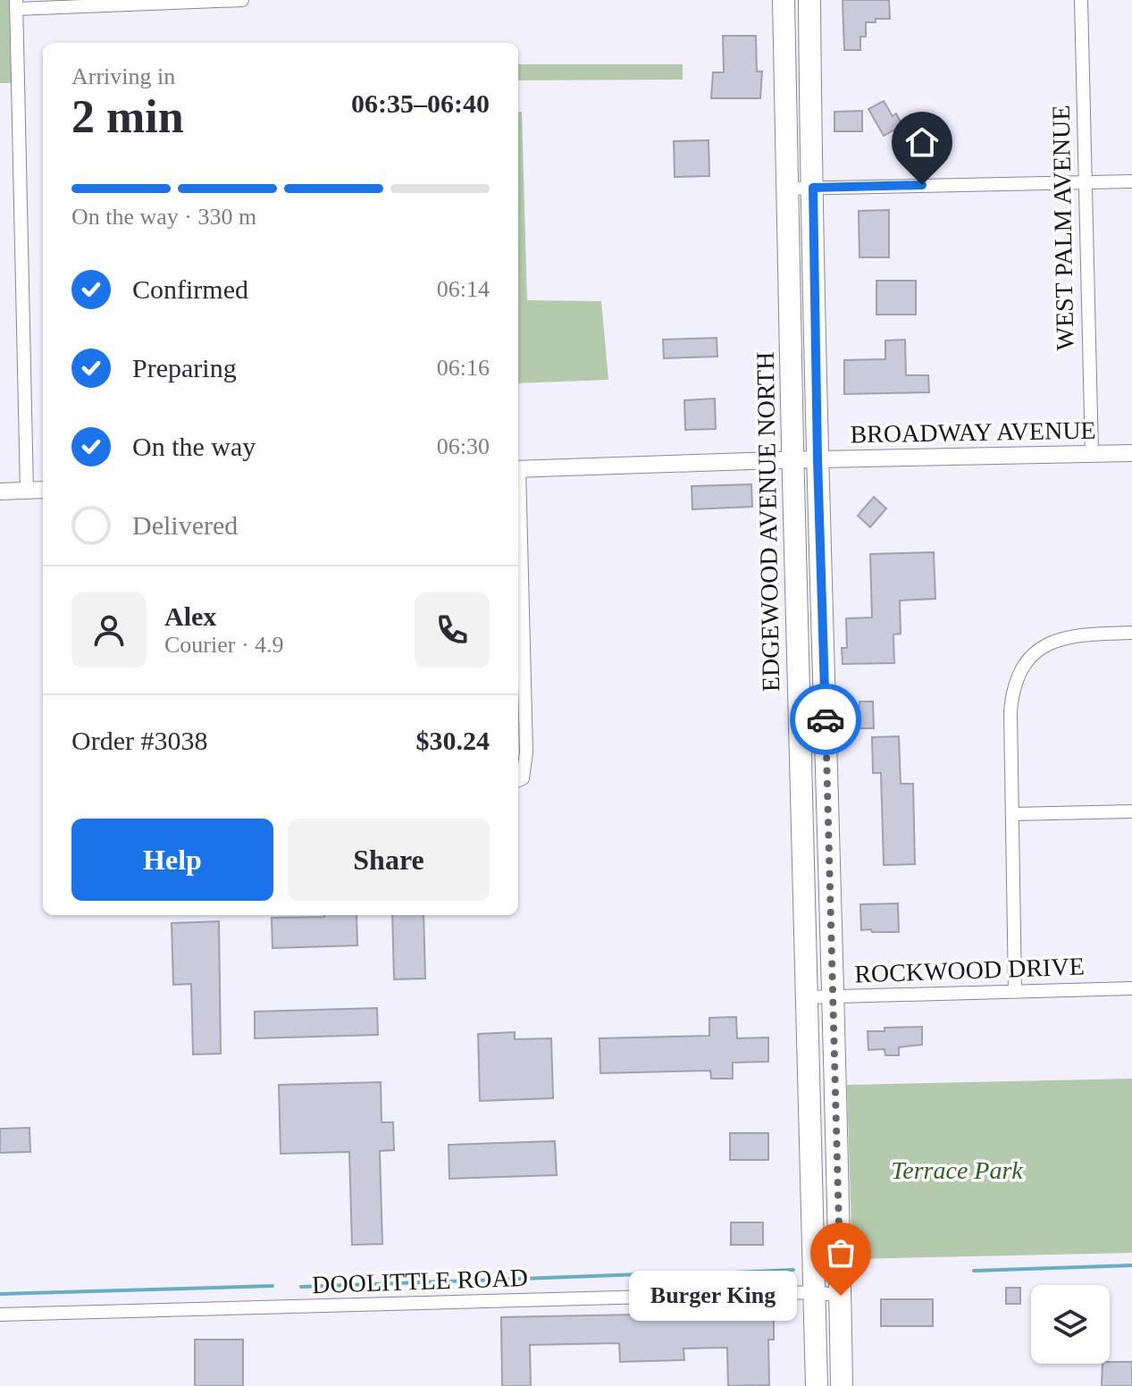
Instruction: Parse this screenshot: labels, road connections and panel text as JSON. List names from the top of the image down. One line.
{"streets":{"main road":["EDGEWOOD AVENUE NORTH"],"street":["WEST PALM AVENUE","BROADWAY AVENUE","ROCKWOOD DRIVE","DOOLITTLE ROAD"]},"crossings":[["WEST PALM AVENUE","BROADWAY AVENUE"],["BROADWAY AVENUE","EDGEWOOD AVENUE NORTH"],["EDGEWOOD AVENUE NORTH","ROCKWOOD DRIVE"],["EDGEWOOD AVENUE NORTH","DOOLITTLE ROAD"]],"parks":["Terrace Park"],"places":["Burger King"],"page":{"heading":["2 min","Arriving in","06:35–06:40"],"panel":["Alex","Courier · 4.9","Order #3038","$30.24"],"bar":"On the way · 330 m","list":[["Confirmed","06:14"],["Preparing","06:16"],["On the way","06:30"],"Delivered"],"buttons":["Help","Share"],"bubble":"Burger King"}}
